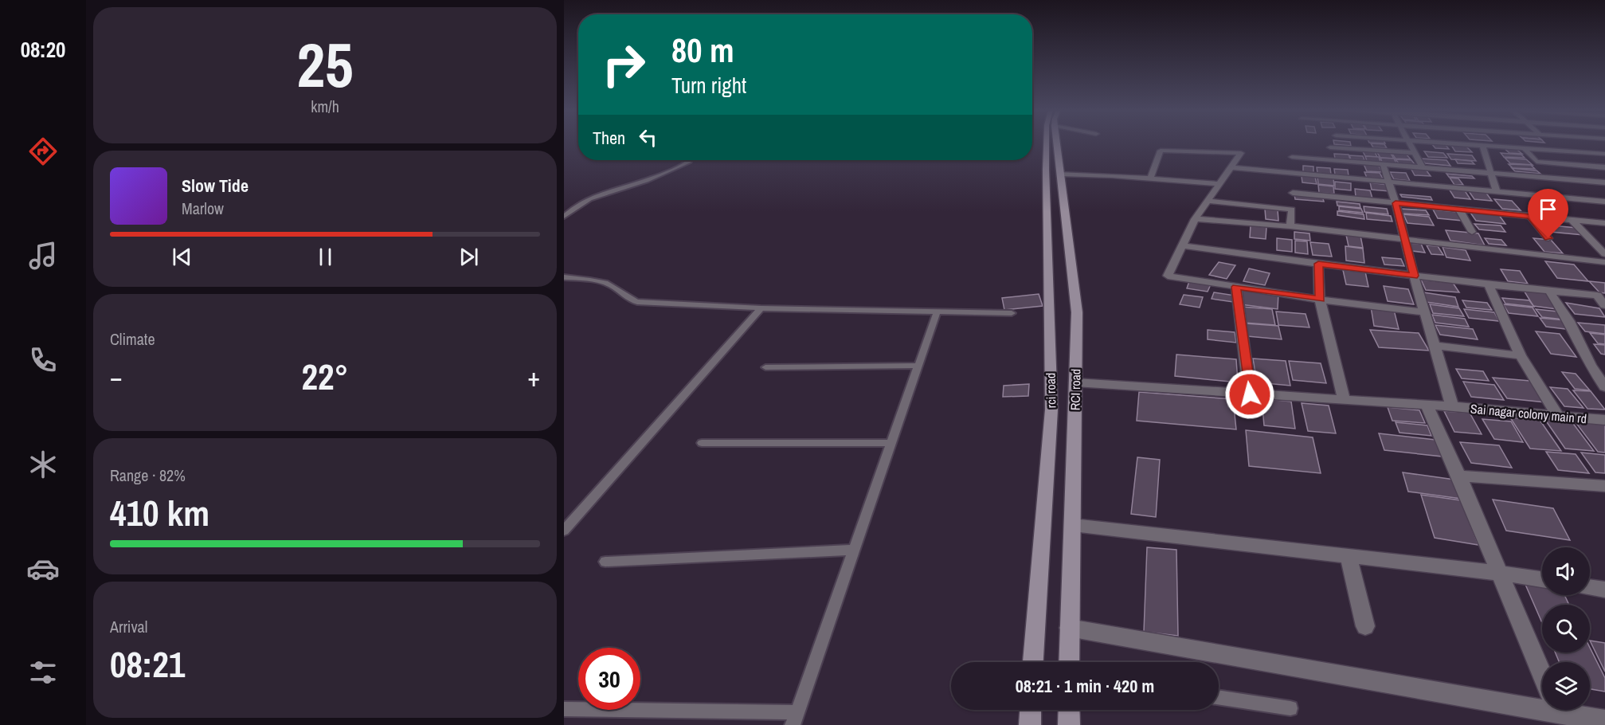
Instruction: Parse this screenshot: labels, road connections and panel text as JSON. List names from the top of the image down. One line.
{"streets":{"main road":["RCI road","rci road"],"street":["Sai nagar colony main rd"]},"crossings":[["RCI road","Sai nagar colony main rd"]],"page":{"tabs":"08:20","tile":[["25","km/h"],"Climate",["Range · 82%","410 km"],["Arrival","08:21"]],"turn":["80 m","Turn right"],"then":"Then","song":["Slow Tide","Marlow"],"heat":["−","22°","+"],"limit":"30","trip":"08:21 · 1 min · 420 m"}}
